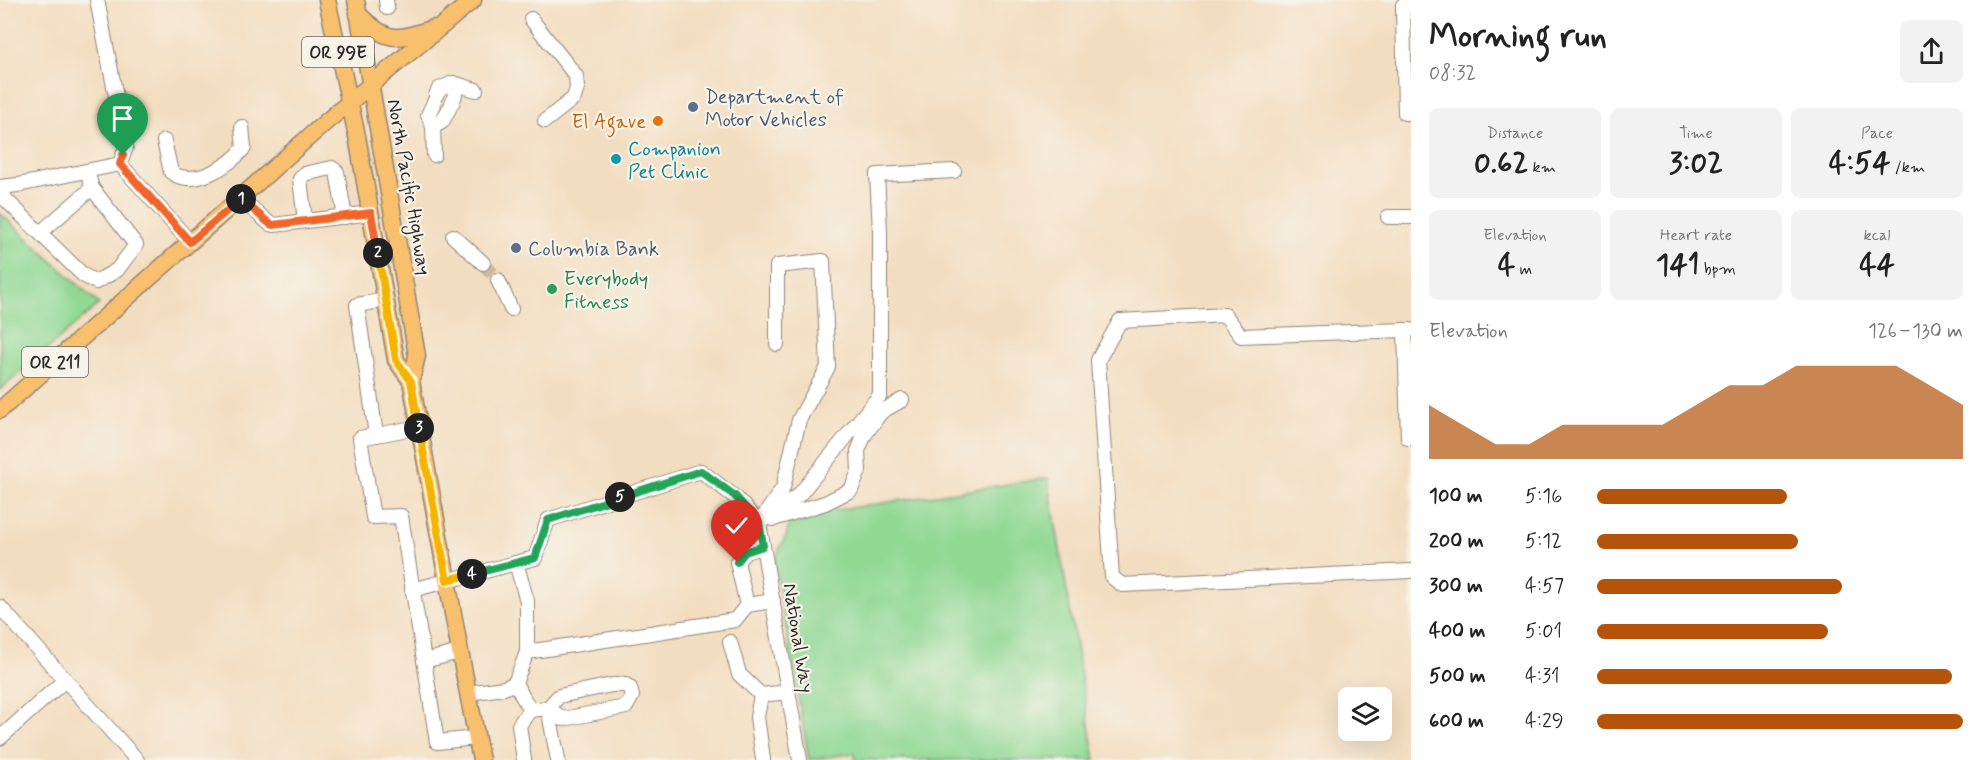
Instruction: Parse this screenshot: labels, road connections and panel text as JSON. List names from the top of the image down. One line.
{"streets":{"main road":["OR 99E","North Pacific Highway","OR 211"],"street":["National Way"]},"crossings":[["North Pacific Highway","OR 211"]],"places":["Department of Motor Vehicles","El Agave","Companion Pet Clinic","Columbia Bank","Everybody Fitness"],"page":{"heading":["Morning run","08:32"],"stats":[["Distance","0.62 km"],["Time","3:02"],["Pace","4:54 /km"],["Elevation","4 m"],["Heart rate","141 bpm"],["kcal","44"]],"pins":["1","2","3","5","4"],"chart":["Elevation","126–130 m"],"list":[{"name":"100 m","note":"5:16"},{"name":"200 m","note":"5:12"},{"name":"300 m","note":"4:57"},{"name":"400 m","note":"5:01"},{"name":"500 m","note":"4:31"},{"name":"600 m","note":"4:29"}]}}
